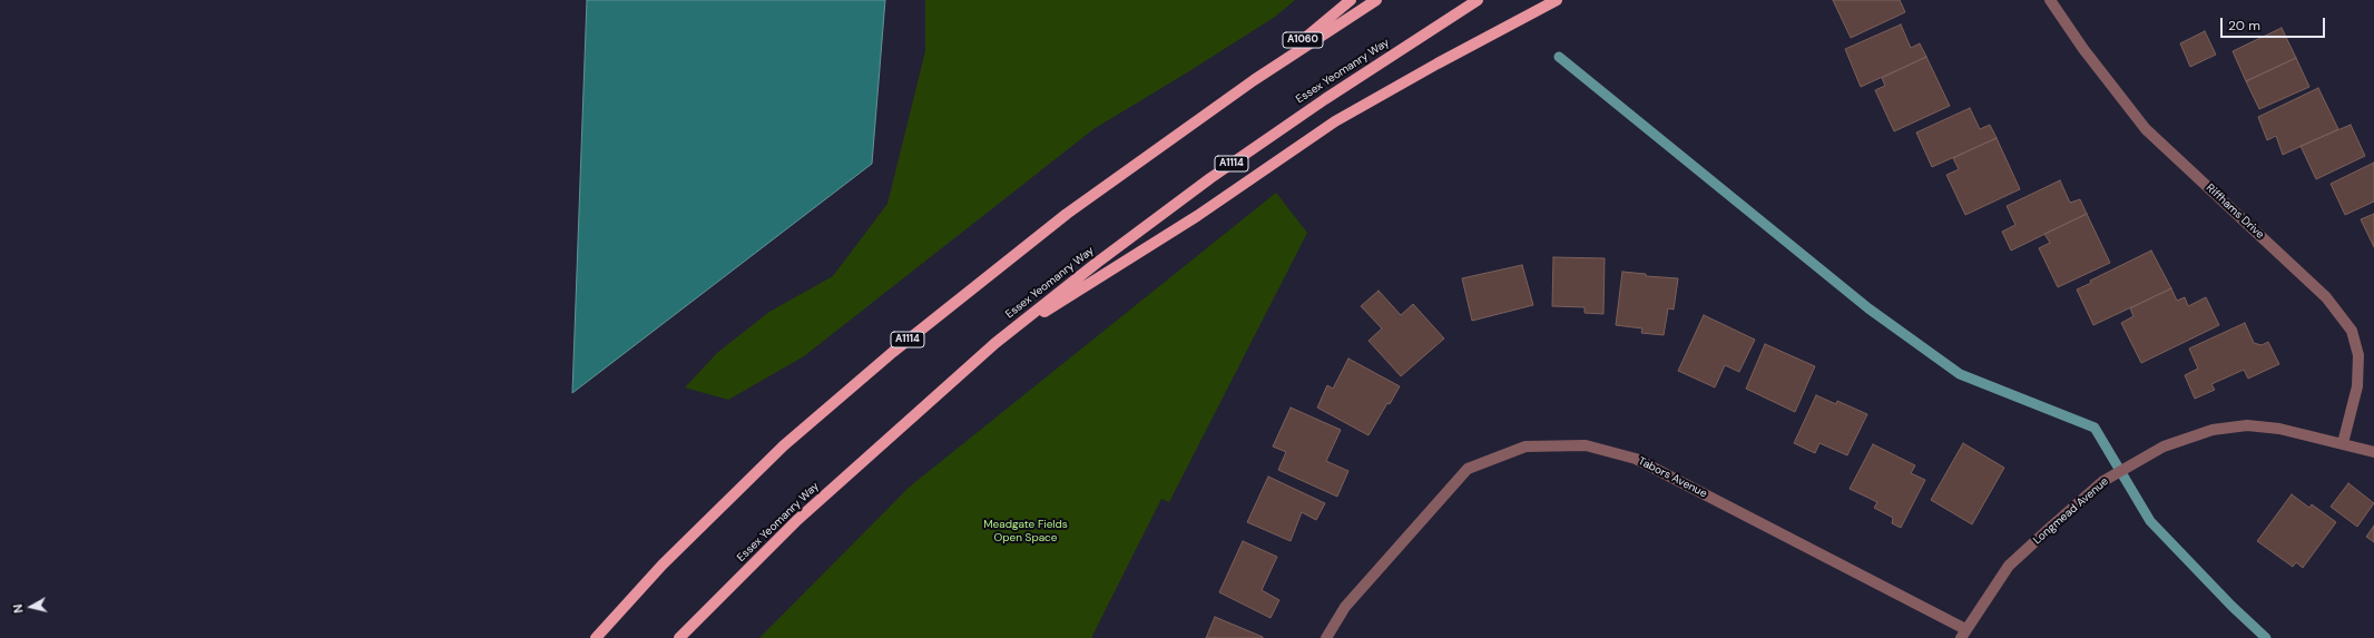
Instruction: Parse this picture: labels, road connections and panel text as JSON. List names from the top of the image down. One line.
{"streets":{"main road":["A1060","Essex Yeomanry Way","A1114"],"street":["Riffhams Drive","Tabors Avenue","Longmead Avenue"]},"crossings":[["A1060","A1114"],["Essex Yeomanry Way","A1114"],["Riffhams Drive","Longmead Avenue"],["Tabors Avenue","Longmead Avenue"]],"parks":["Meadgate Fields Open Space"],"scale_bar":"20 m","north":"left"}
